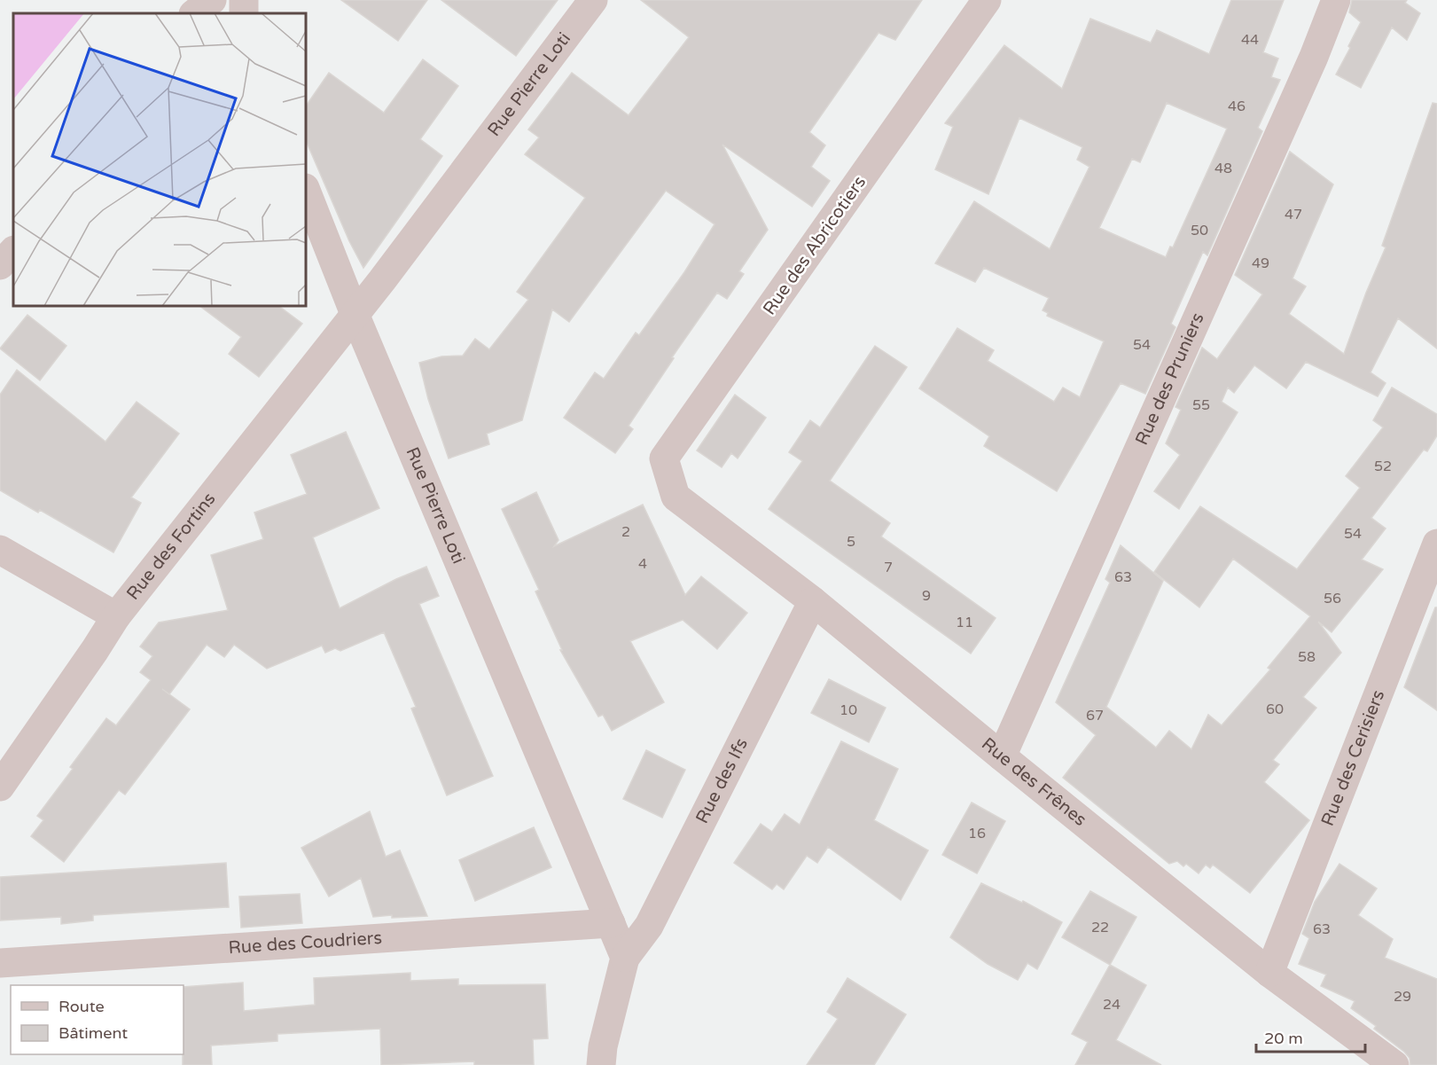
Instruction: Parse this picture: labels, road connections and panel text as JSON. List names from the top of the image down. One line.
{"streets":{"street":["Rue Pierre Loti","Rue des Abricotiers","Rue des Pruniers","Rue des Fortins","Rue des Cerisiers","Rue des Ifs","Rue des Frênes","Rue des Coudriers"]},"crossings":[["Rue Pierre Loti","Rue des Fortins"],["Rue Pierre Loti","Rue des Ifs"],["Rue Pierre Loti","Rue des Coudriers"],["Rue des Abricotiers","Rue des Frênes"],["Rue des Pruniers","Rue des Frênes"],["Rue des Cerisiers","Rue des Frênes"],["Rue des Ifs","Rue des Frênes"]],"house_numbers":["44","46","48","47","50","49","54","55","52","2","54","5","4","7","63","9","56","11","58","60","10","67","16","22","63","29","24"],"legend":["Route","Bâtiment"],"scale_bar":"20 m"}
